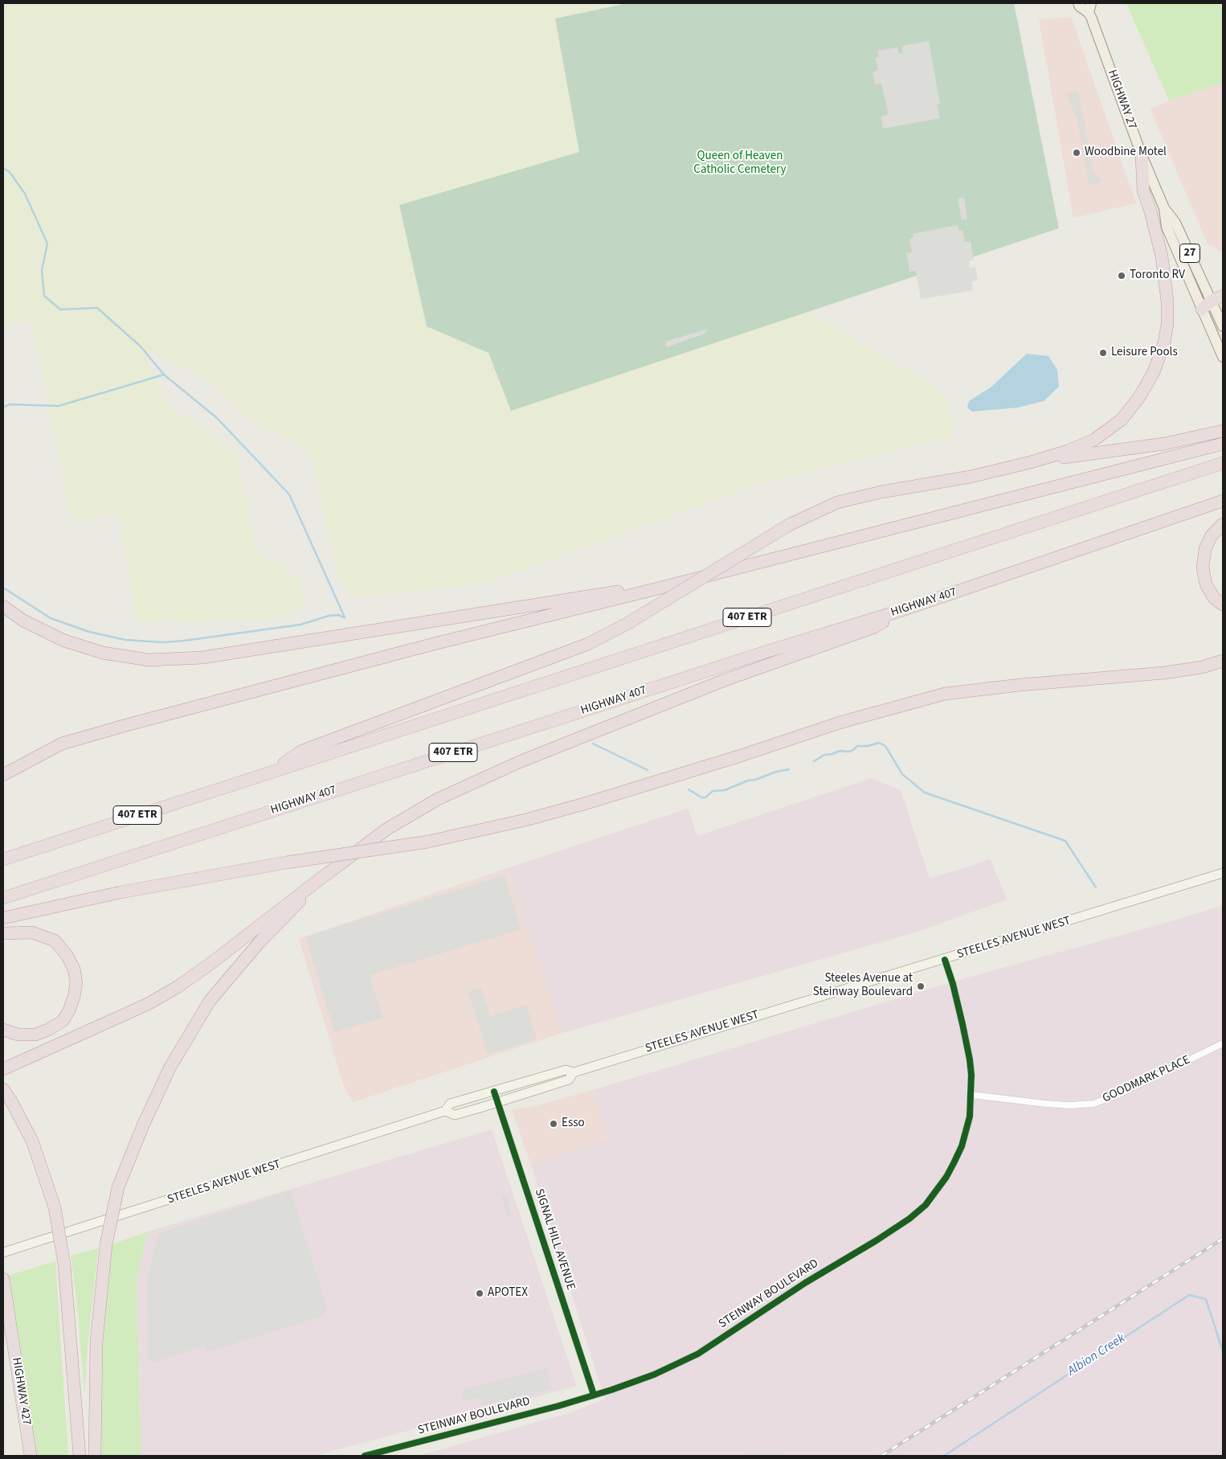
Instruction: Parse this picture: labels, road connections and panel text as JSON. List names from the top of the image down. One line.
{"streets":{"highway":["HIGHWAY 407","407 ETR","HIGHWAY 427"],"main road":["HIGHWAY 27","27","STEELES AVENUE WEST"],"street":["GOODMARK PLACE","SIGNAL HILL AVENUE","STEINWAY BOULEVARD"]},"crossings":[["STEELES AVENUE WEST","SIGNAL HILL AVENUE"],["STEELES AVENUE WEST","STEINWAY BOULEVARD"],["GOODMARK PLACE","STEINWAY BOULEVARD"],["SIGNAL HILL AVENUE","STEINWAY BOULEVARD"]],"water":["Albion Creek"],"parks":["Queen of Heaven Catholic Cemetery"],"places":["Woodbine Motel","Toronto RV","Leisure Pools","Steeles Avenue at Steinway Boulevard","Esso","APOTEX"]}
